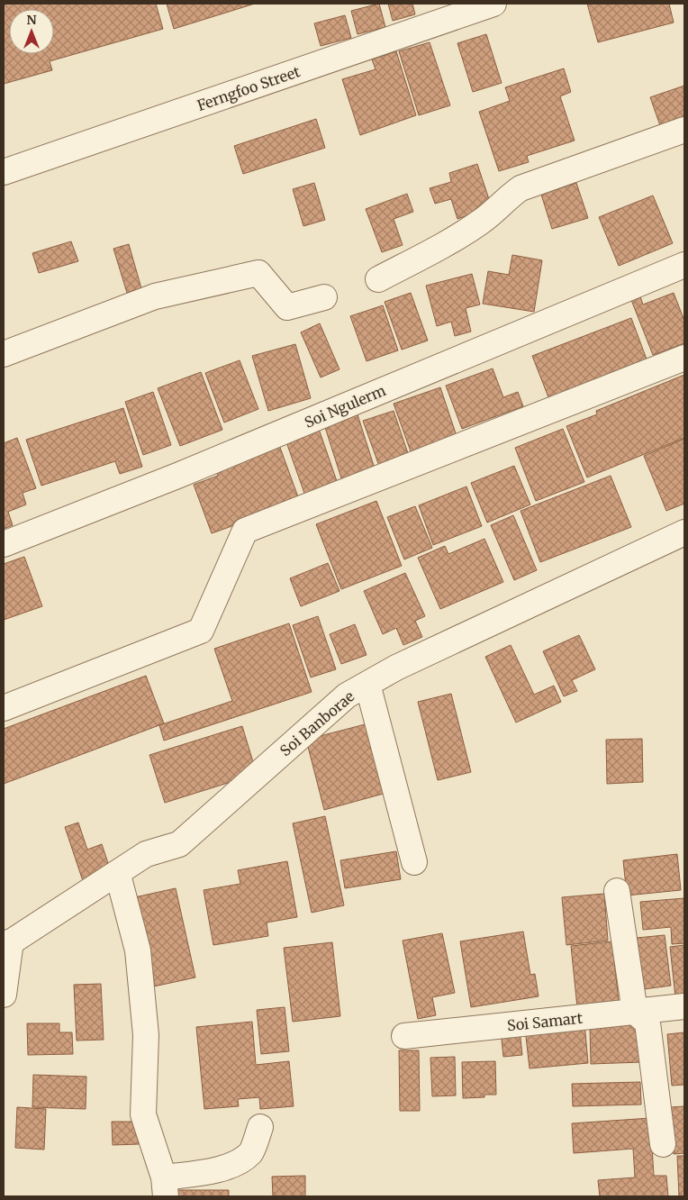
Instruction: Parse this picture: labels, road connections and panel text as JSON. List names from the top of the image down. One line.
{"streets":{"street":["Ferngfoo Street","Soi Ngulerm","Soi Banborae","Soi Samart"]},"north":"top"}
